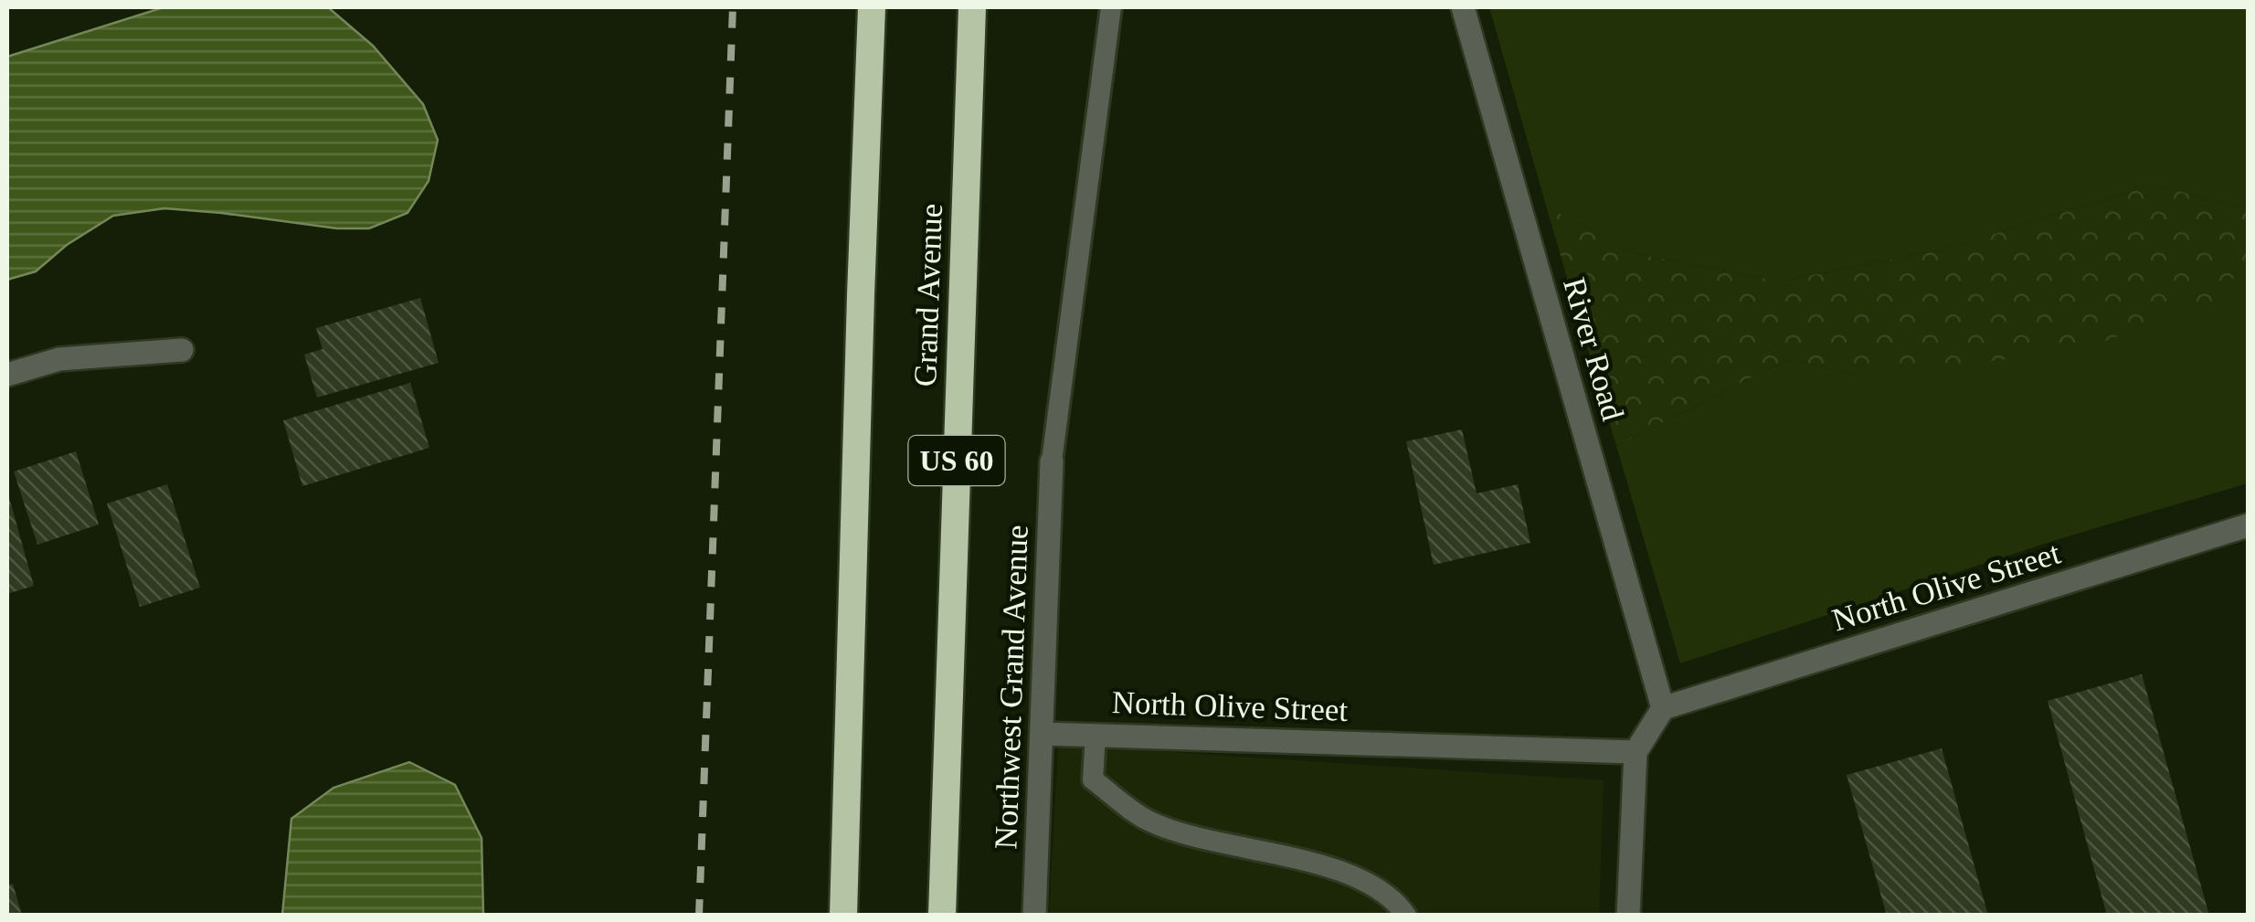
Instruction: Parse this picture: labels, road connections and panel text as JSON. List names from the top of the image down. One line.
{"streets":{"highway":["Grand Avenue","US 60"],"street":["River Road","North Olive Street","Northwest Grand Avenue"]},"crossings":[["River Road","North Olive Street"],["North Olive Street","Northwest Grand Avenue"]]}
